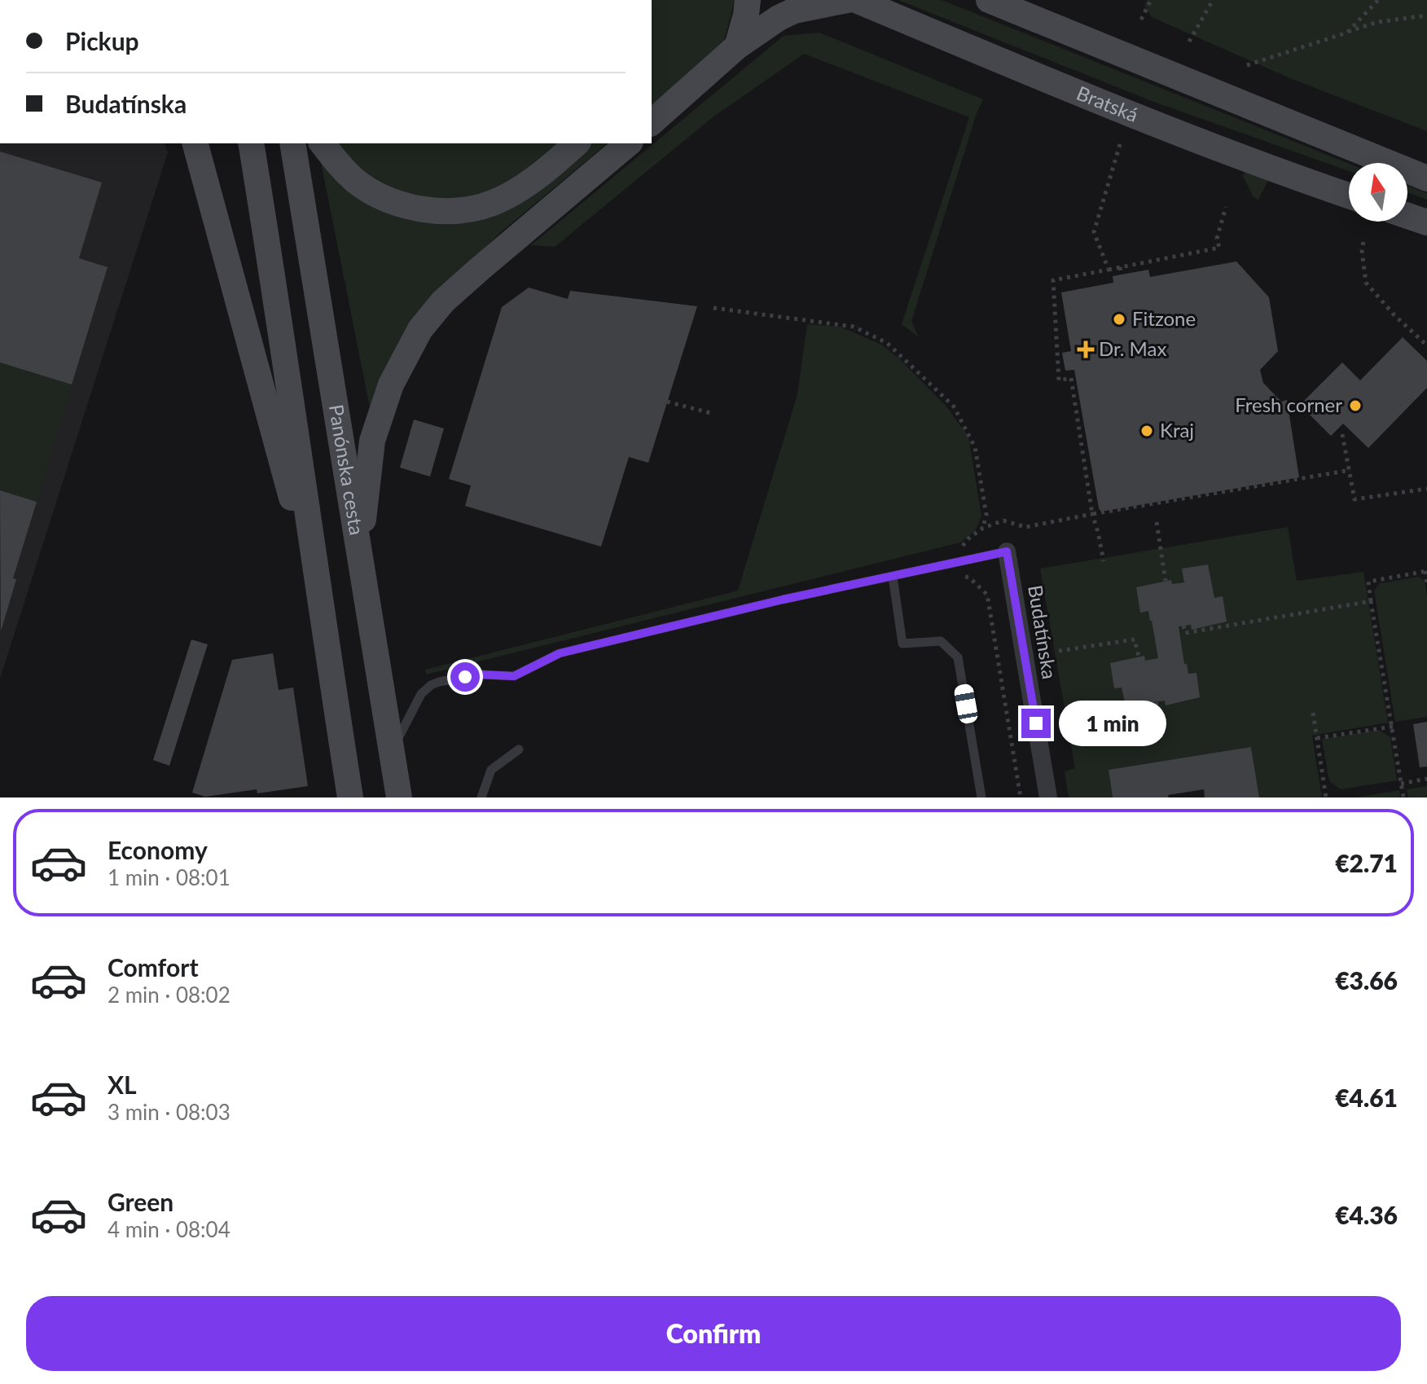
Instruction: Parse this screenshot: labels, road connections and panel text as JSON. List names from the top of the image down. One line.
{"streets":{"main road":["Bratská","Panónska cesta"],"street":["Budatínska"]},"places":{"other":["Fitzone","Fresh corner","Kraj"],"health":["Dr. Max"]},"north":"top","page":{"banner":["Pickup","Budatínska"],"bubble":"1 min","list":[{"name":"Economy","note":"1 min · 08:01","value":"€2.71"},{"name":"Comfort","note":"2 min · 08:02","value":"€3.66"},{"name":"XL","note":"3 min · 08:03","value":"€4.61"},{"name":"Green","note":"4 min · 08:04","value":"€4.36"}],"buttons":"Confirm"}}
